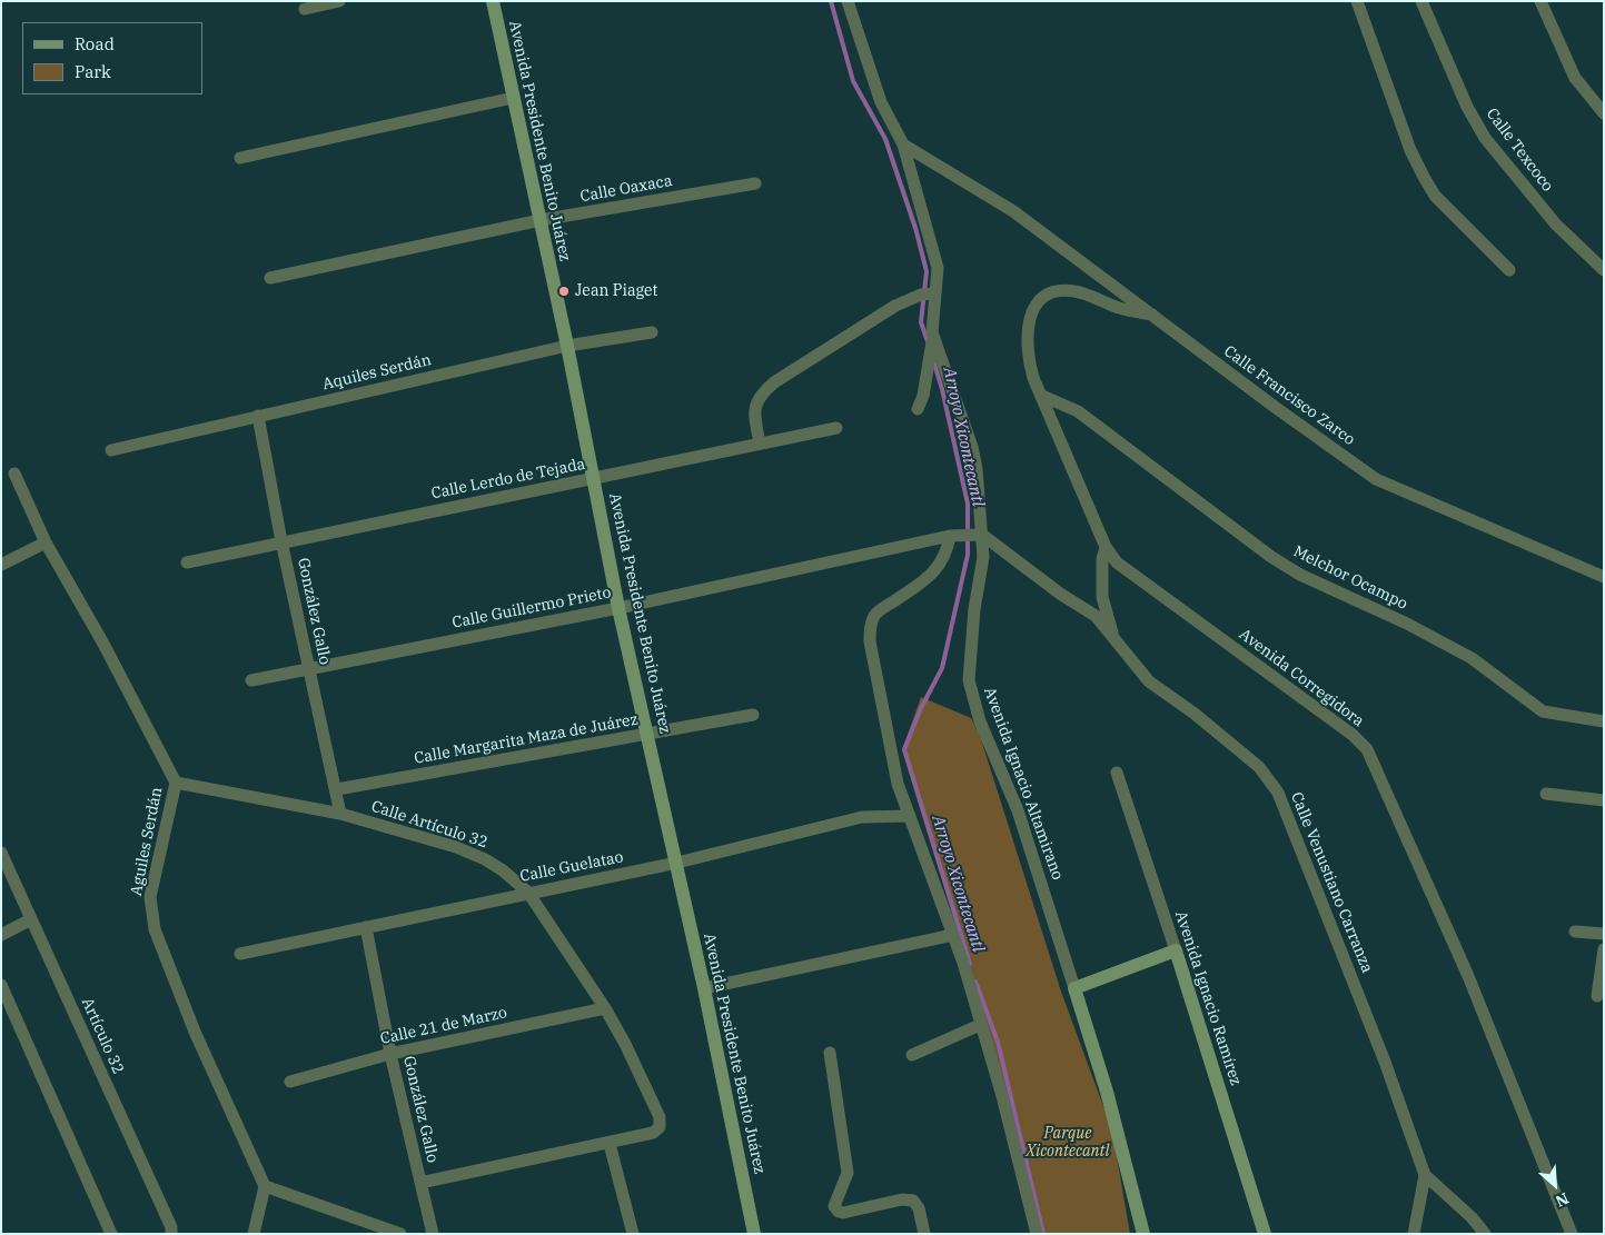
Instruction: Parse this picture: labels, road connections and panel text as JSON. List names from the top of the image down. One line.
{"streets":{"street":["Avenida Presidente Benito Juárez","Calle Texcoco","Calle Oaxaca","Aquiles Serdán","Calle Francisco Zarco","Calle Lerdo de Tejada","Melchor Ocampo","Calle Guillermo Prieto","González Gallo","Avenida Corregidora","Calle Margarita Maza de Juárez","Avenida Ignacio Altamirano","Calle Artículo 32","Aguiles Serdán","Calle Guelatao","Calle Venustiano Carranza","Avenida Ignacio Ramírez","Calle 21 de Marzo","Artículo 32"]},"crossings":[["Avenida Presidente Benito Juárez","Calle Oaxaca"],["Avenida Presidente Benito Juárez","Aquiles Serdán"],["Avenida Presidente Benito Juárez","Calle Lerdo de Tejada"],["Avenida Presidente Benito Juárez","Calle Guillermo Prieto"],["Avenida Presidente Benito Juárez","Calle Margarita Maza de Juárez"],["Avenida Presidente Benito Juárez","Calle Guelatao"],["Aquiles Serdán","González Gallo"],["Calle Francisco Zarco","Avenida Corregidora"],["Calle Francisco Zarco","Avenida Ignacio Altamirano"],["Calle Lerdo de Tejada","González Gallo"],["Melchor Ocampo","Avenida Corregidora"],["Calle Guillermo Prieto","González Gallo"],["Calle Guillermo Prieto","Avenida Ignacio Altamirano"],["Calle Guillermo Prieto","Calle Venustiano Carranza"],["González Gallo","Calle Margarita Maza de Juárez"],["González Gallo","Calle Artículo 32"],["González Gallo","Calle Guelatao"],["González Gallo","Calle 21 de Marzo"],["Avenida Ignacio Altamirano","Calle Venustiano Carranza"],["Calle Artículo 32","Aguiles Serdán"],["Calle Artículo 32","Calle Guelatao"],["Calle Artículo 32","Calle 21 de Marzo"]],"water":["Arroyo Xicontecantl"],"parks":["Parque Xicontecantl"],"places":["Jean Piaget"],"legend":["Road","Park"],"north":"bottom right"}
